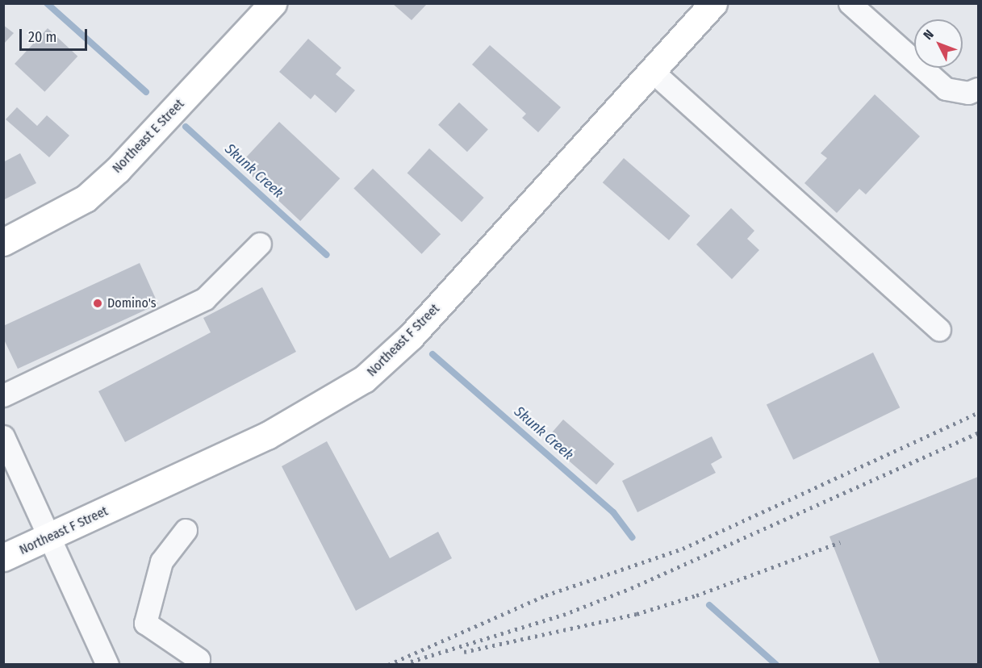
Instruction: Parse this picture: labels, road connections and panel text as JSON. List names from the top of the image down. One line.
{"streets":{"main road":["Northeast E Street","Northeast F Street"]},"water":["Skunk Creek"],"places":["Domino's"],"scale_bar":"20 m","north":"top left"}
